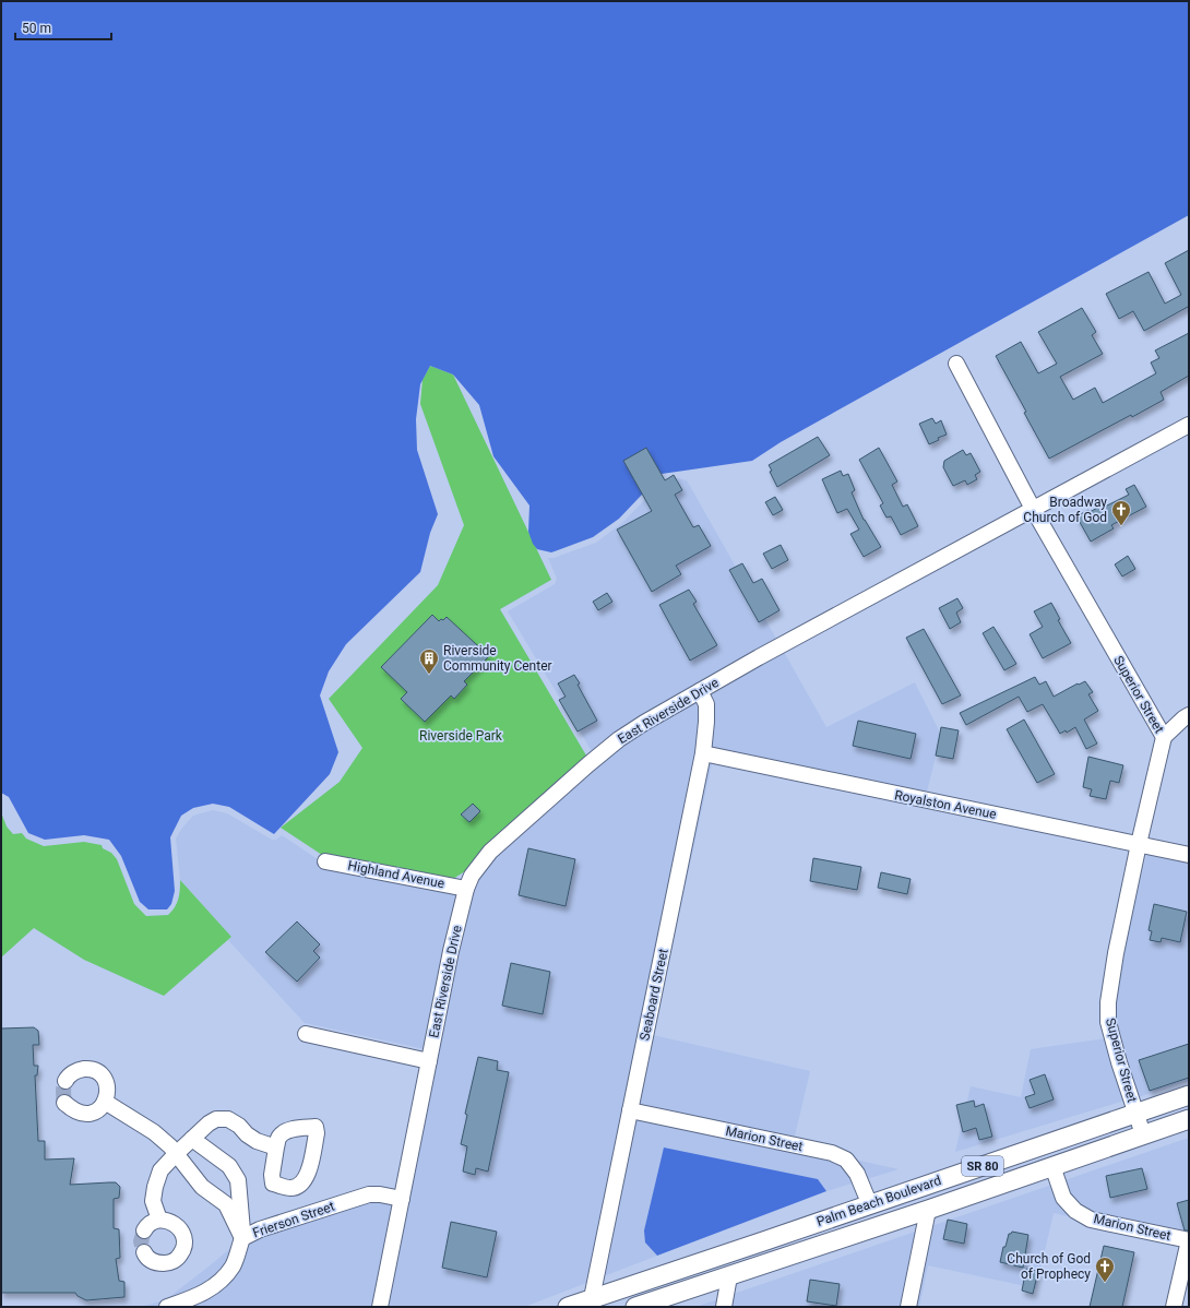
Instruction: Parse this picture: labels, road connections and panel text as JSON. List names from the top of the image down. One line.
{"streets":{"main road":["SR 80","Palm Beach Boulevard"],"street":["Superior Street","East Riverside Drive","Royalston Avenue","Highland Avenue","Seaboard Street","Marion Street","Frierson Street"]},"crossings":[["Superior Street","East Riverside Drive"],["Superior Street","Royalston Avenue"],["Superior Street","Palm Beach Boulevard"],["East Riverside Drive","Highland Avenue"],["East Riverside Drive","Seaboard Street"],["East Riverside Drive","Frierson Street"],["Royalston Avenue","Seaboard Street"],["Seaboard Street","Marion Street"],["Seaboard Street","Palm Beach Boulevard"],["Marion Street","Palm Beach Boulevard"]],"parks":["Riverside Park"],"places":{"church":["Broadway Church of God","Church of God of Prophecy"],"building":["Riverside Community Center"]},"scale_bar":"50 m"}
